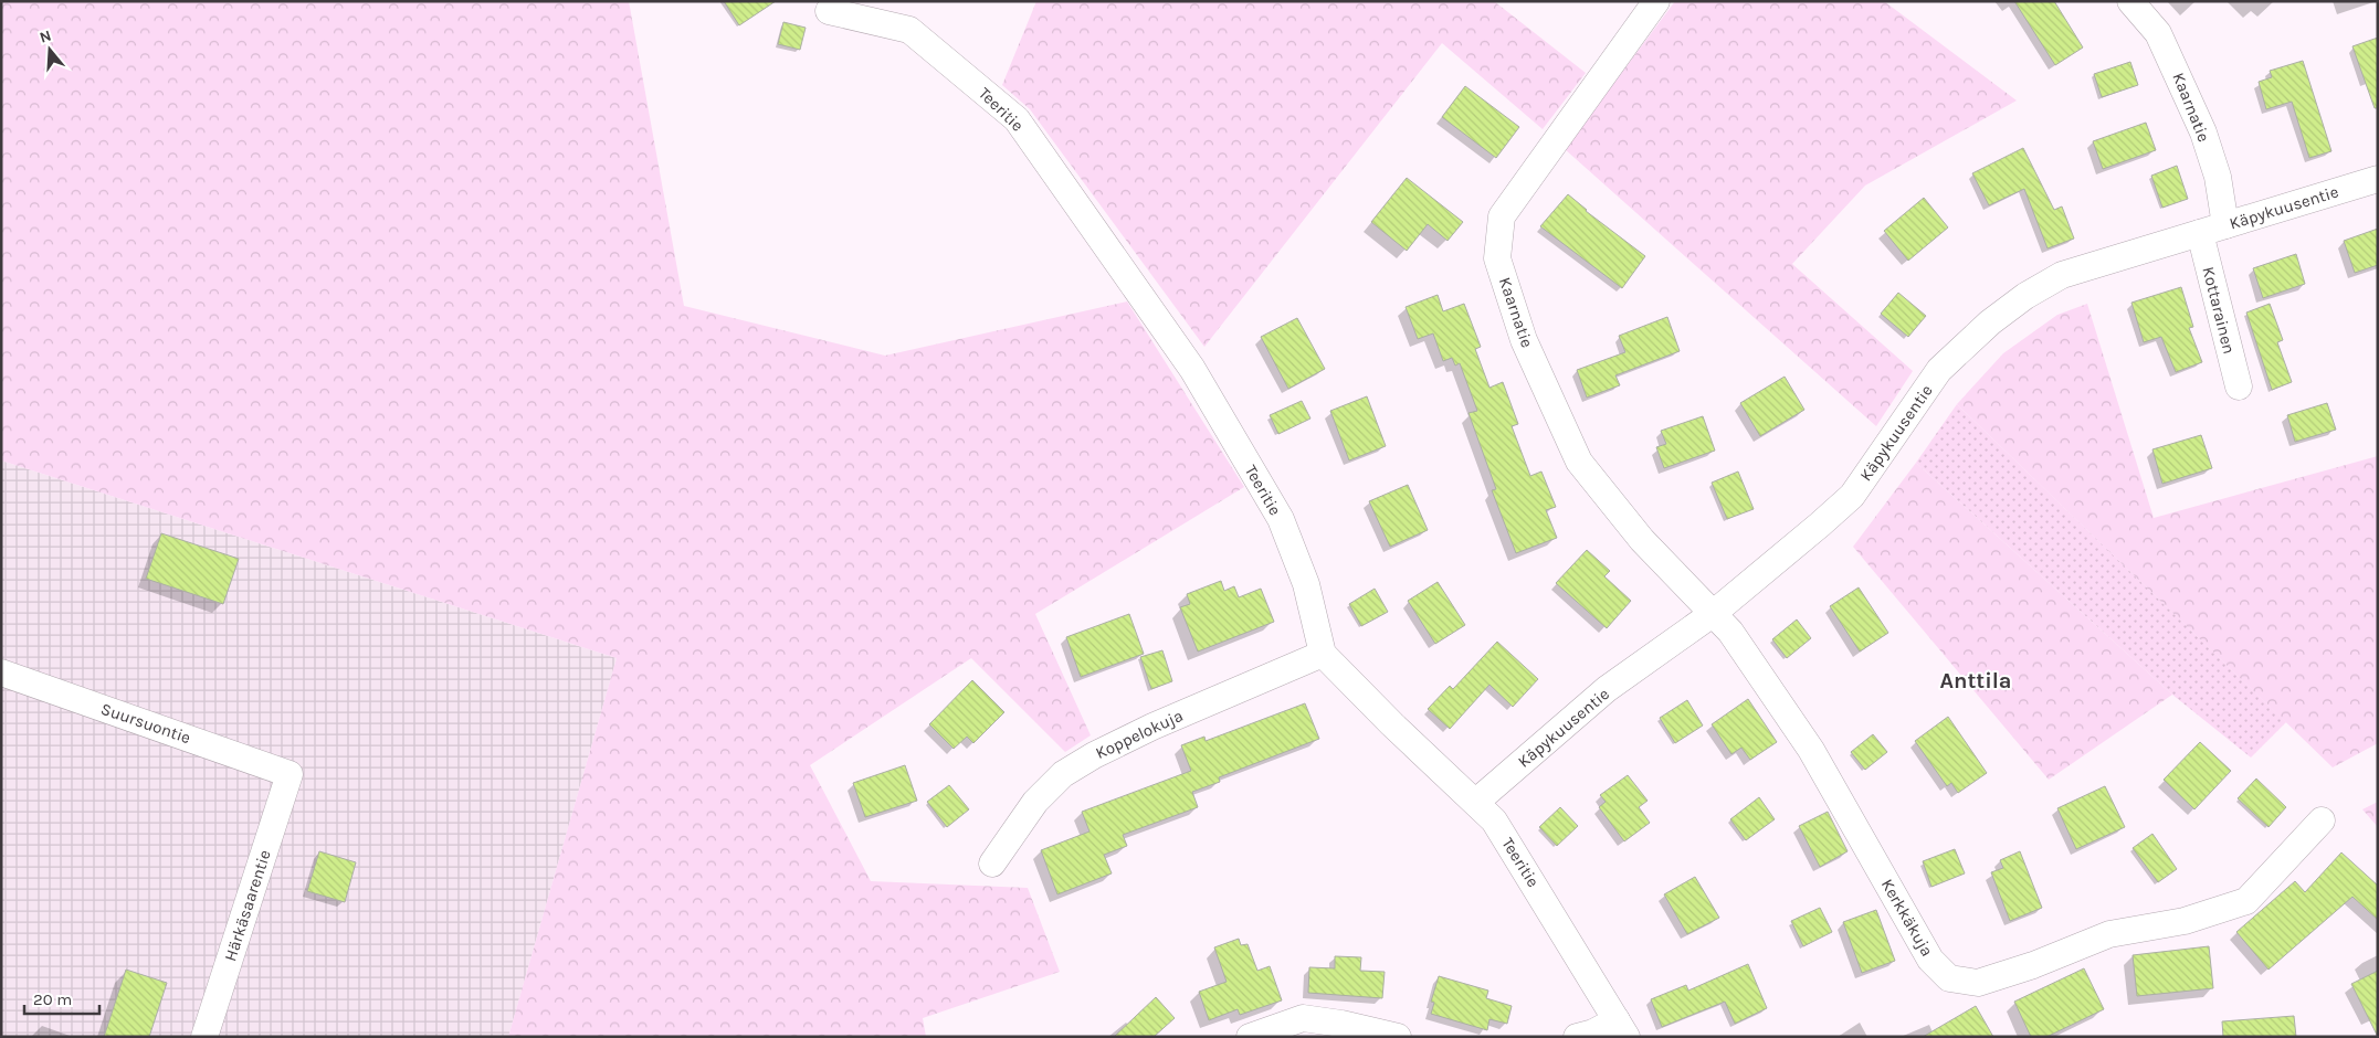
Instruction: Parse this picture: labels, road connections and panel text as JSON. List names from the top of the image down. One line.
{"streets":{"street":["Kaarnatie","Teeritie","Käpykuusentie","Kottarainen","Suursuontie","Koppelokuja","Härkäsaarentie","Kerkkäkuja"]},"crossings":[["Kaarnatie","Käpykuusentie"],["Kaarnatie","Kerkkäkuja"],["Teeritie","Käpykuusentie"],["Teeritie","Koppelokuja"],["Käpykuusentie","Kottarainen"],["Käpykuusentie","Kerkkäkuja"],["Suursuontie","Härkäsaarentie"]],"districts":["Anttila"],"scale_bar":"20 m","north":"top"}
